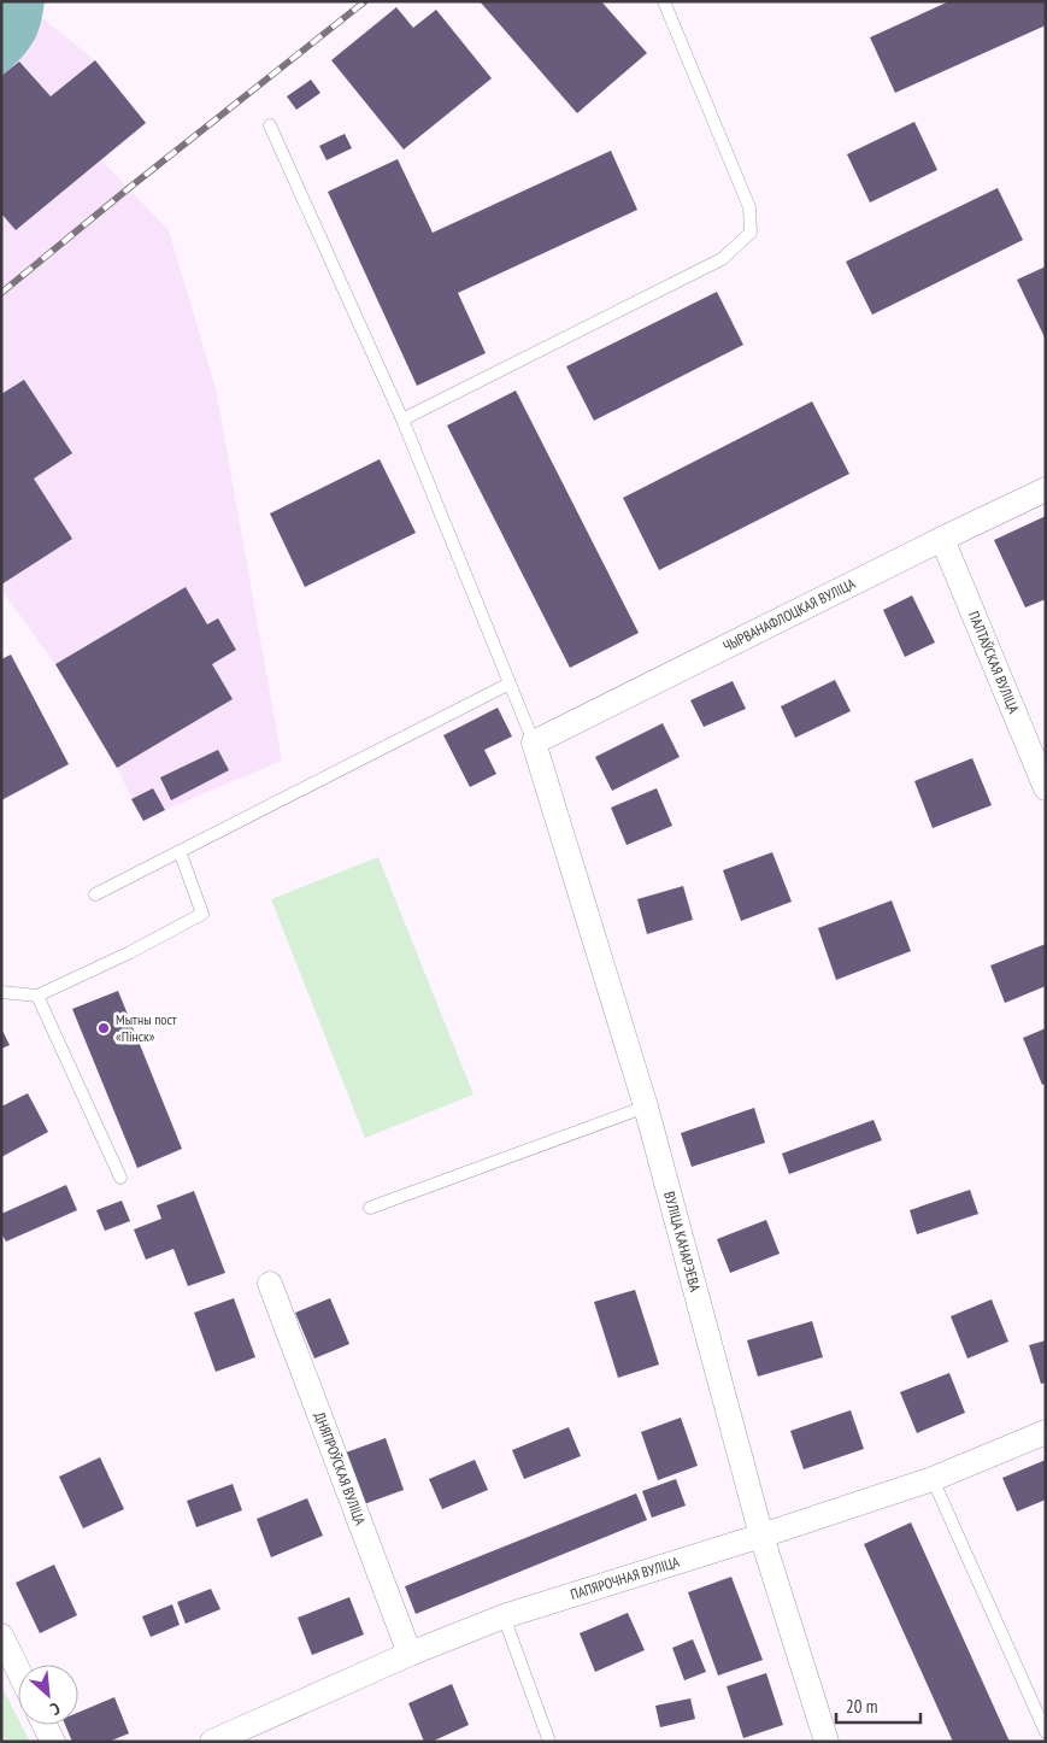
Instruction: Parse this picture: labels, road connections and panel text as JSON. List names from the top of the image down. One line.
{"streets":{"street":["ЧЫРВАНАФЛОЦКАЯ ВУЛІЦА","ПАЛТАЎСКАЯ ВУЛІЦА","ВУЛІЦА КАНАРЭЕВА","ДНЯПРОЎСКАЯ ВУЛІЦА","ПАПЯРОЧНАЯ ВУЛІЦА"]},"crossings":[["ЧЫРВАНАФЛОЦКАЯ ВУЛІЦА","ПАЛТАЎСКАЯ ВУЛІЦА"],["ЧЫРВАНАФЛОЦКАЯ ВУЛІЦА","ВУЛІЦА КАНАРЭЕВА"],["ВУЛІЦА КАНАРЭЕВА","ПАПЯРОЧНАЯ ВУЛІЦА"],["ДНЯПРОЎСКАЯ ВУЛІЦА","ПАПЯРОЧНАЯ ВУЛІЦА"]],"places":["Мытны пост «Пінск»"],"scale_bar":"20 m","north":"bottom right"}
